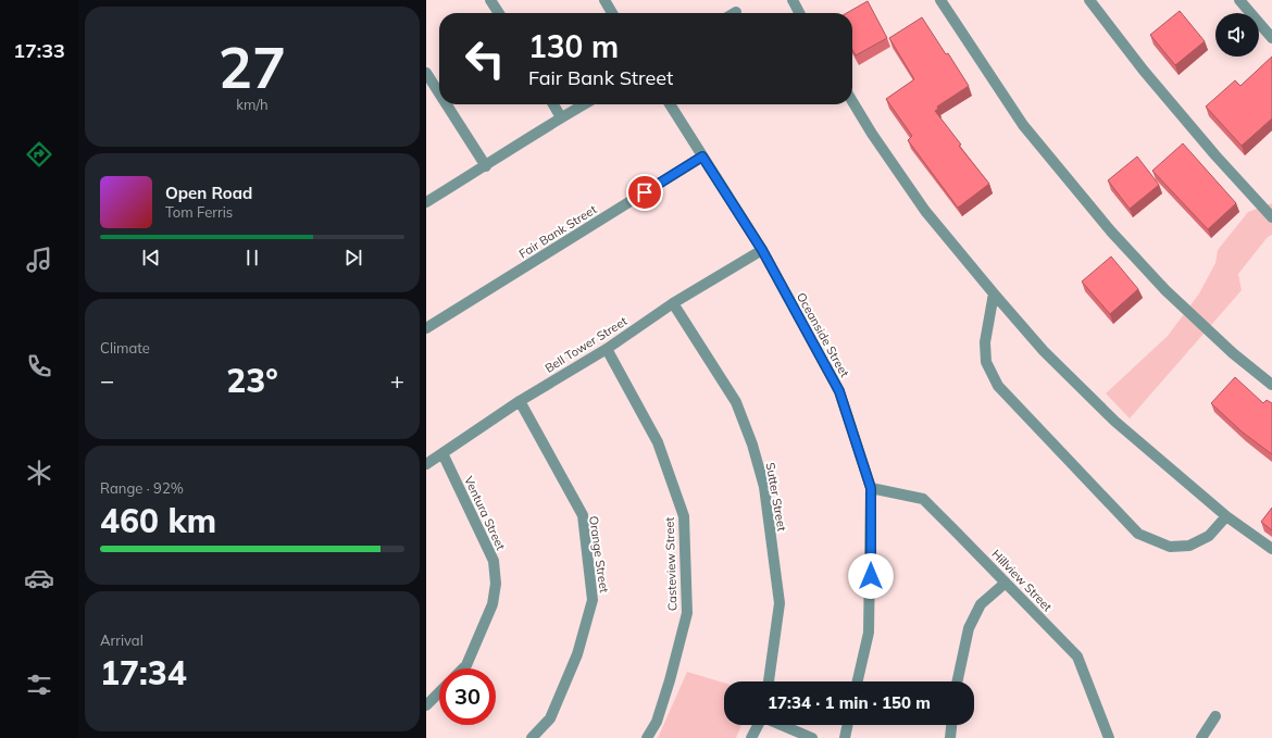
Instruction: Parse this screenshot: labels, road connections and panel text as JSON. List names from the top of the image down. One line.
{"streets":{"street":["Fair Bank Street","Oceanside Street","Bell Tower Street","Sutter Street","Ventura Street","Orange Street","Casteview Street","Hillview Street"]},"crossings":[["Fair Bank Street","Oceanside Street"],["Oceanside Street","Bell Tower Street"],["Oceanside Street","Hillview Street"],["Bell Tower Street","Sutter Street"],["Bell Tower Street","Ventura Street"],["Bell Tower Street","Orange Street"],["Bell Tower Street","Casteview Street"]],"page":{"tabs":"17:33","tile":[["27","km/h"],"Climate",["Range · 92%","460 km"],["Arrival","17:34"]],"turn":["130 m","Fair Bank Street"],"song":["Open Road","Tom Ferris"],"heat":["−","23°","+"],"limit":"30","trip":"17:34 · 1 min · 150 m"}}
